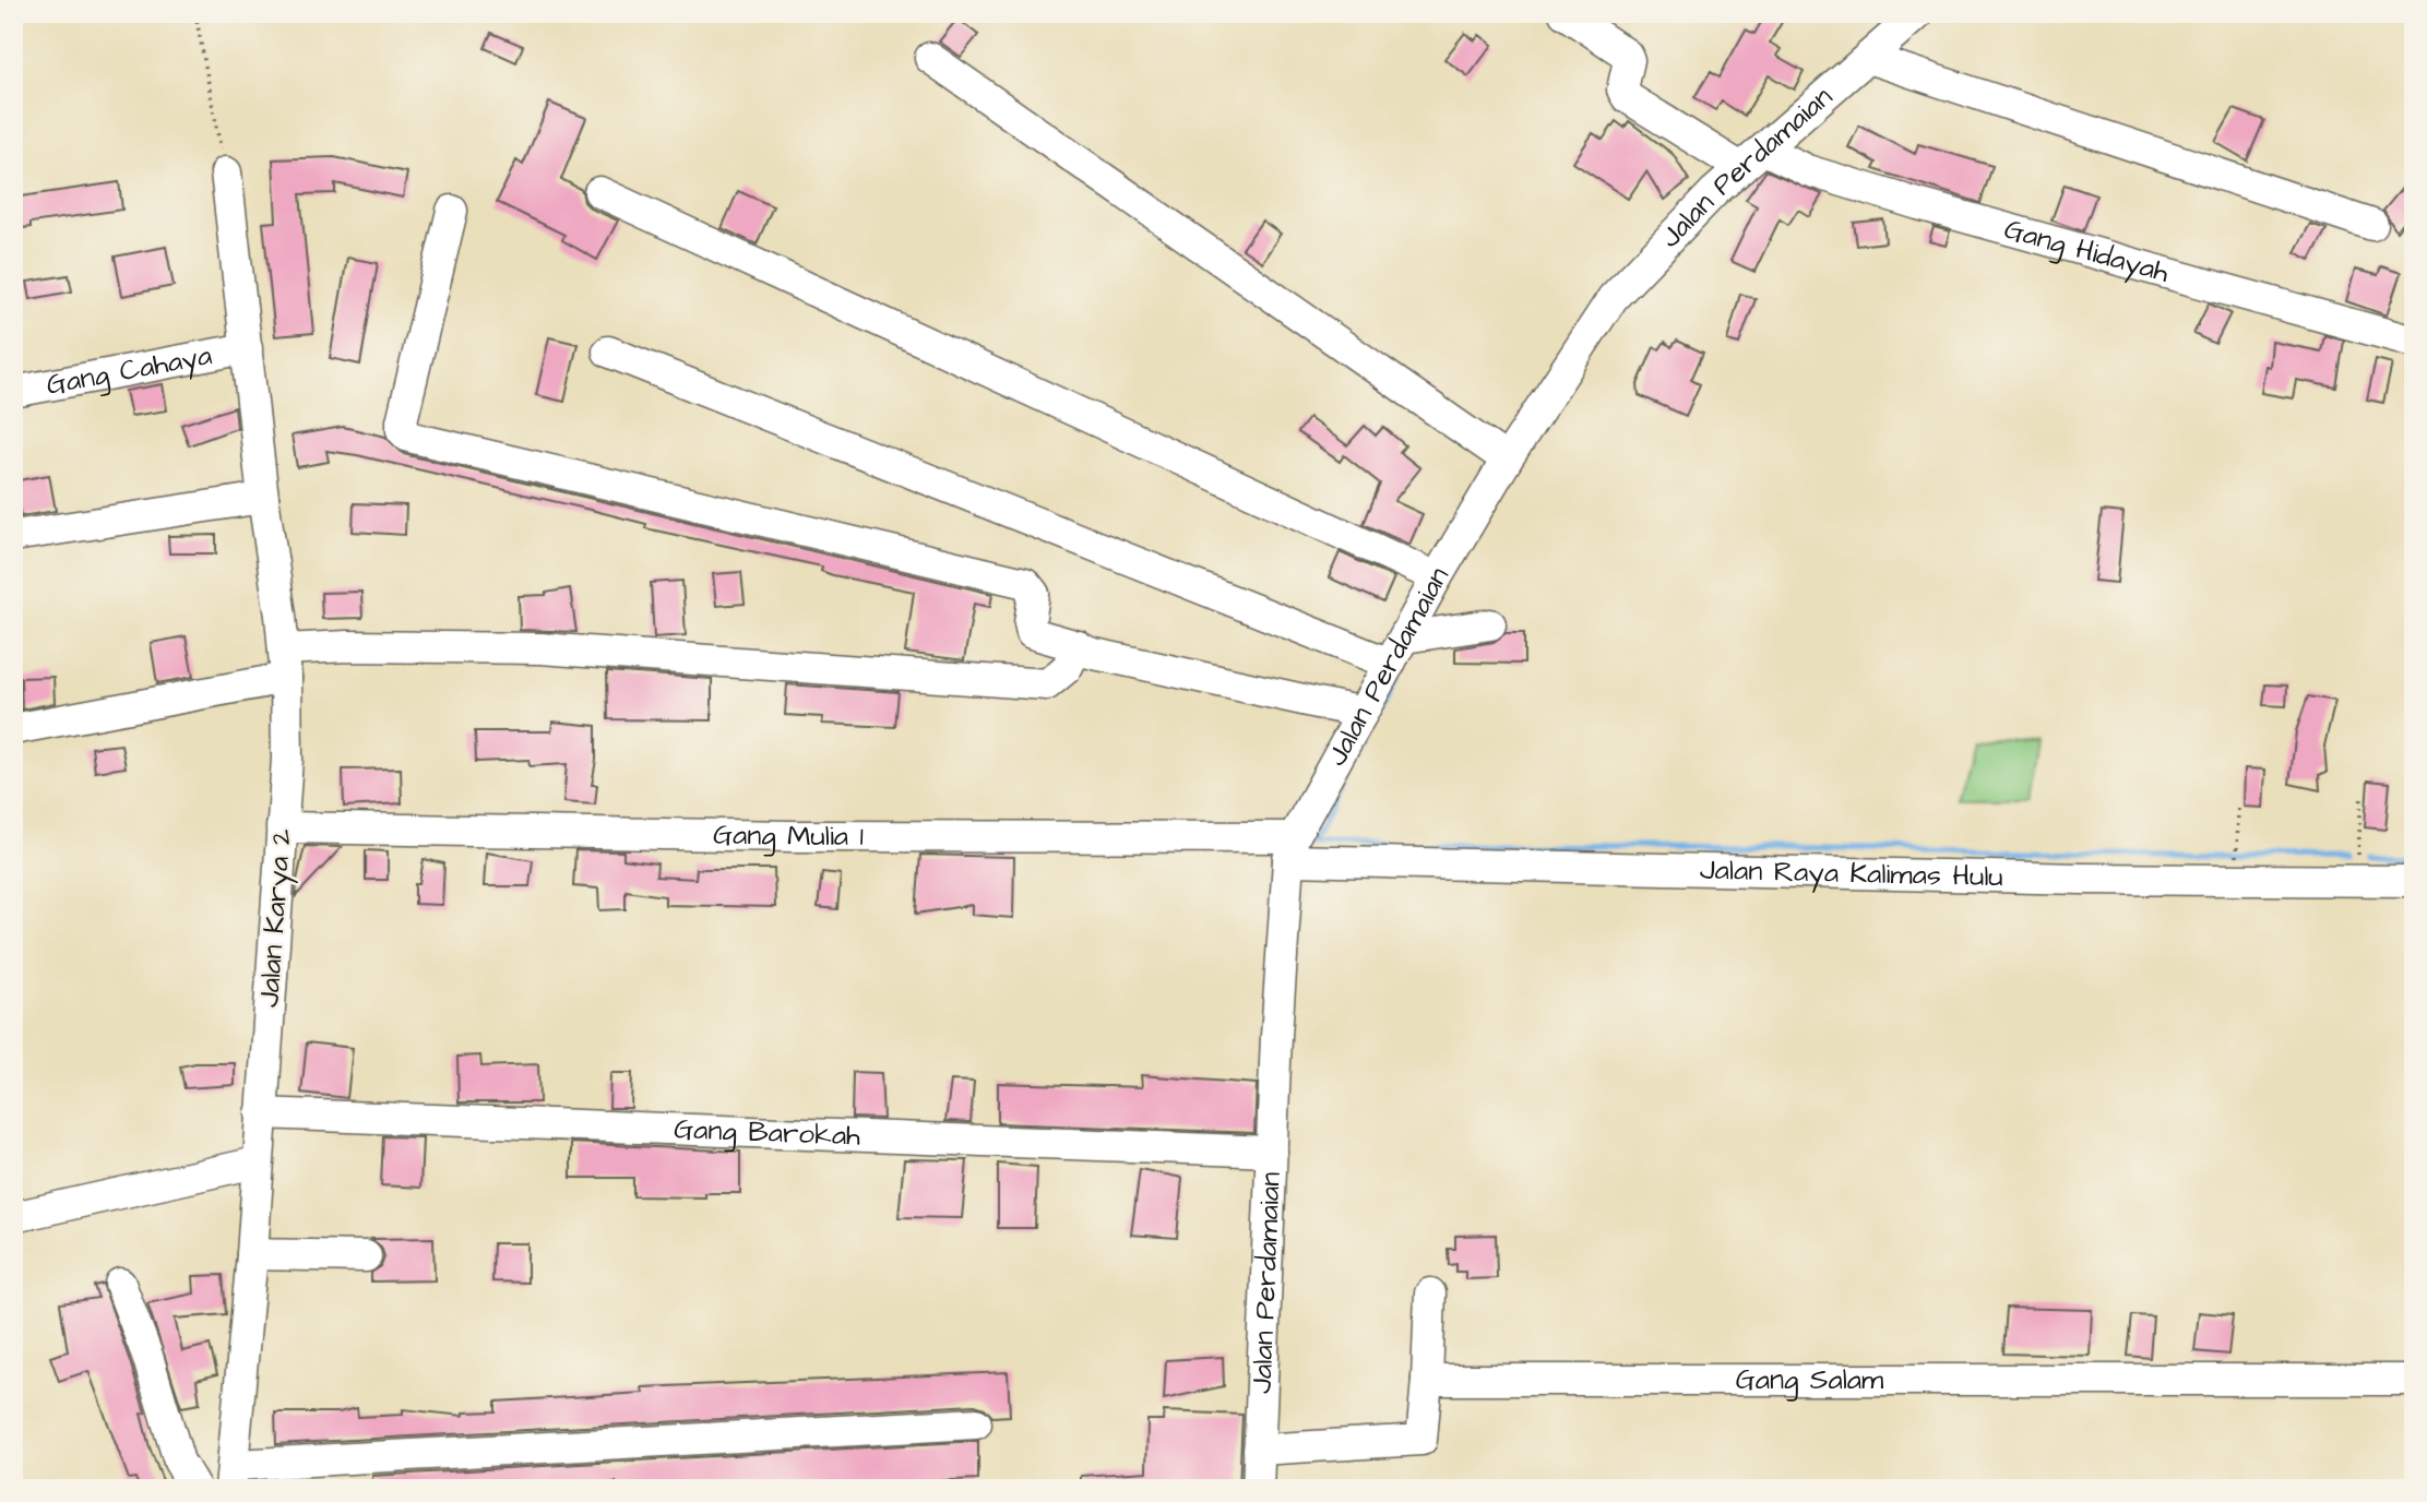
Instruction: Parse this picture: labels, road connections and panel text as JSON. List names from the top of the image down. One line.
{"streets":{"street":["Jalan Perdamaian","Gang Hidayah","Gang Cahaya","Gang Mulia 1","Jalan Raya Kalimas Hulu","Jalan Karya 2","Gang Barokah","Gang Salam"]},"crossings":[["Jalan Perdamaian","Gang Hidayah"],["Jalan Perdamaian","Gang Mulia 1"],["Jalan Perdamaian","Jalan Raya Kalimas Hulu"],["Jalan Perdamaian","Gang Barokah"],["Gang Cahaya","Jalan Karya 2"],["Gang Mulia 1","Jalan Raya Kalimas Hulu"],["Gang Mulia 1","Jalan Karya 2"],["Jalan Karya 2","Gang Barokah"]]}
